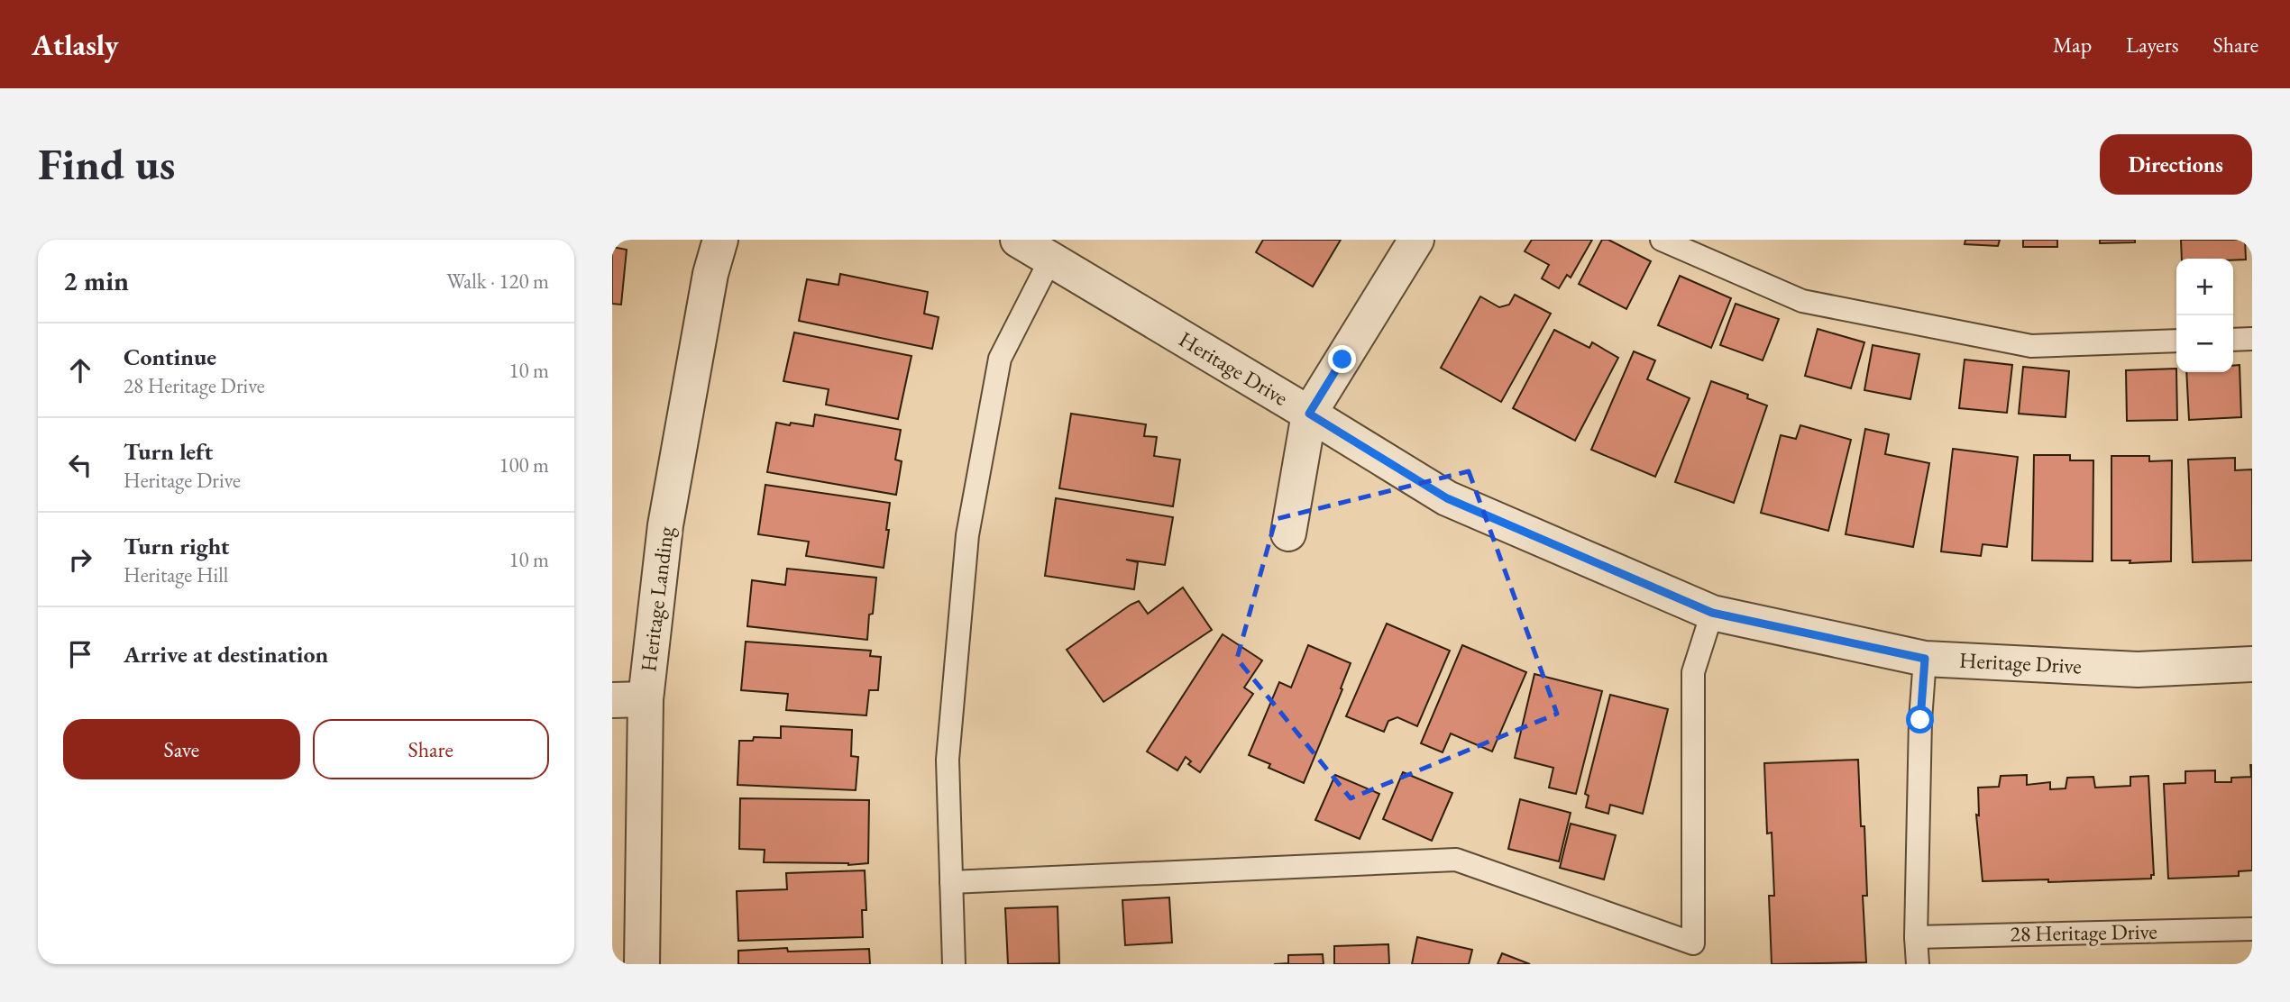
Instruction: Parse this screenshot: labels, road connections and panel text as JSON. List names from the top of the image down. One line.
{"streets":{"street":["Heritage Drive","Heritage Landing"],"lane":["28 Heritage Drive"]},"page":{"header":"Atlasly","nav":["Map","Layers","Share"],"buttons":["Directions",["Save","Share"]],"title":"Find us","heading":["2 min","Walk · 120 m"],"map_buttons":["+","−"],"list":[["Continue","28 Heritage Drive","10 m"],["Turn left","Heritage Drive","100 m"],["Turn right","Heritage Hill","10 m"],"Arrive at destination"]}}
